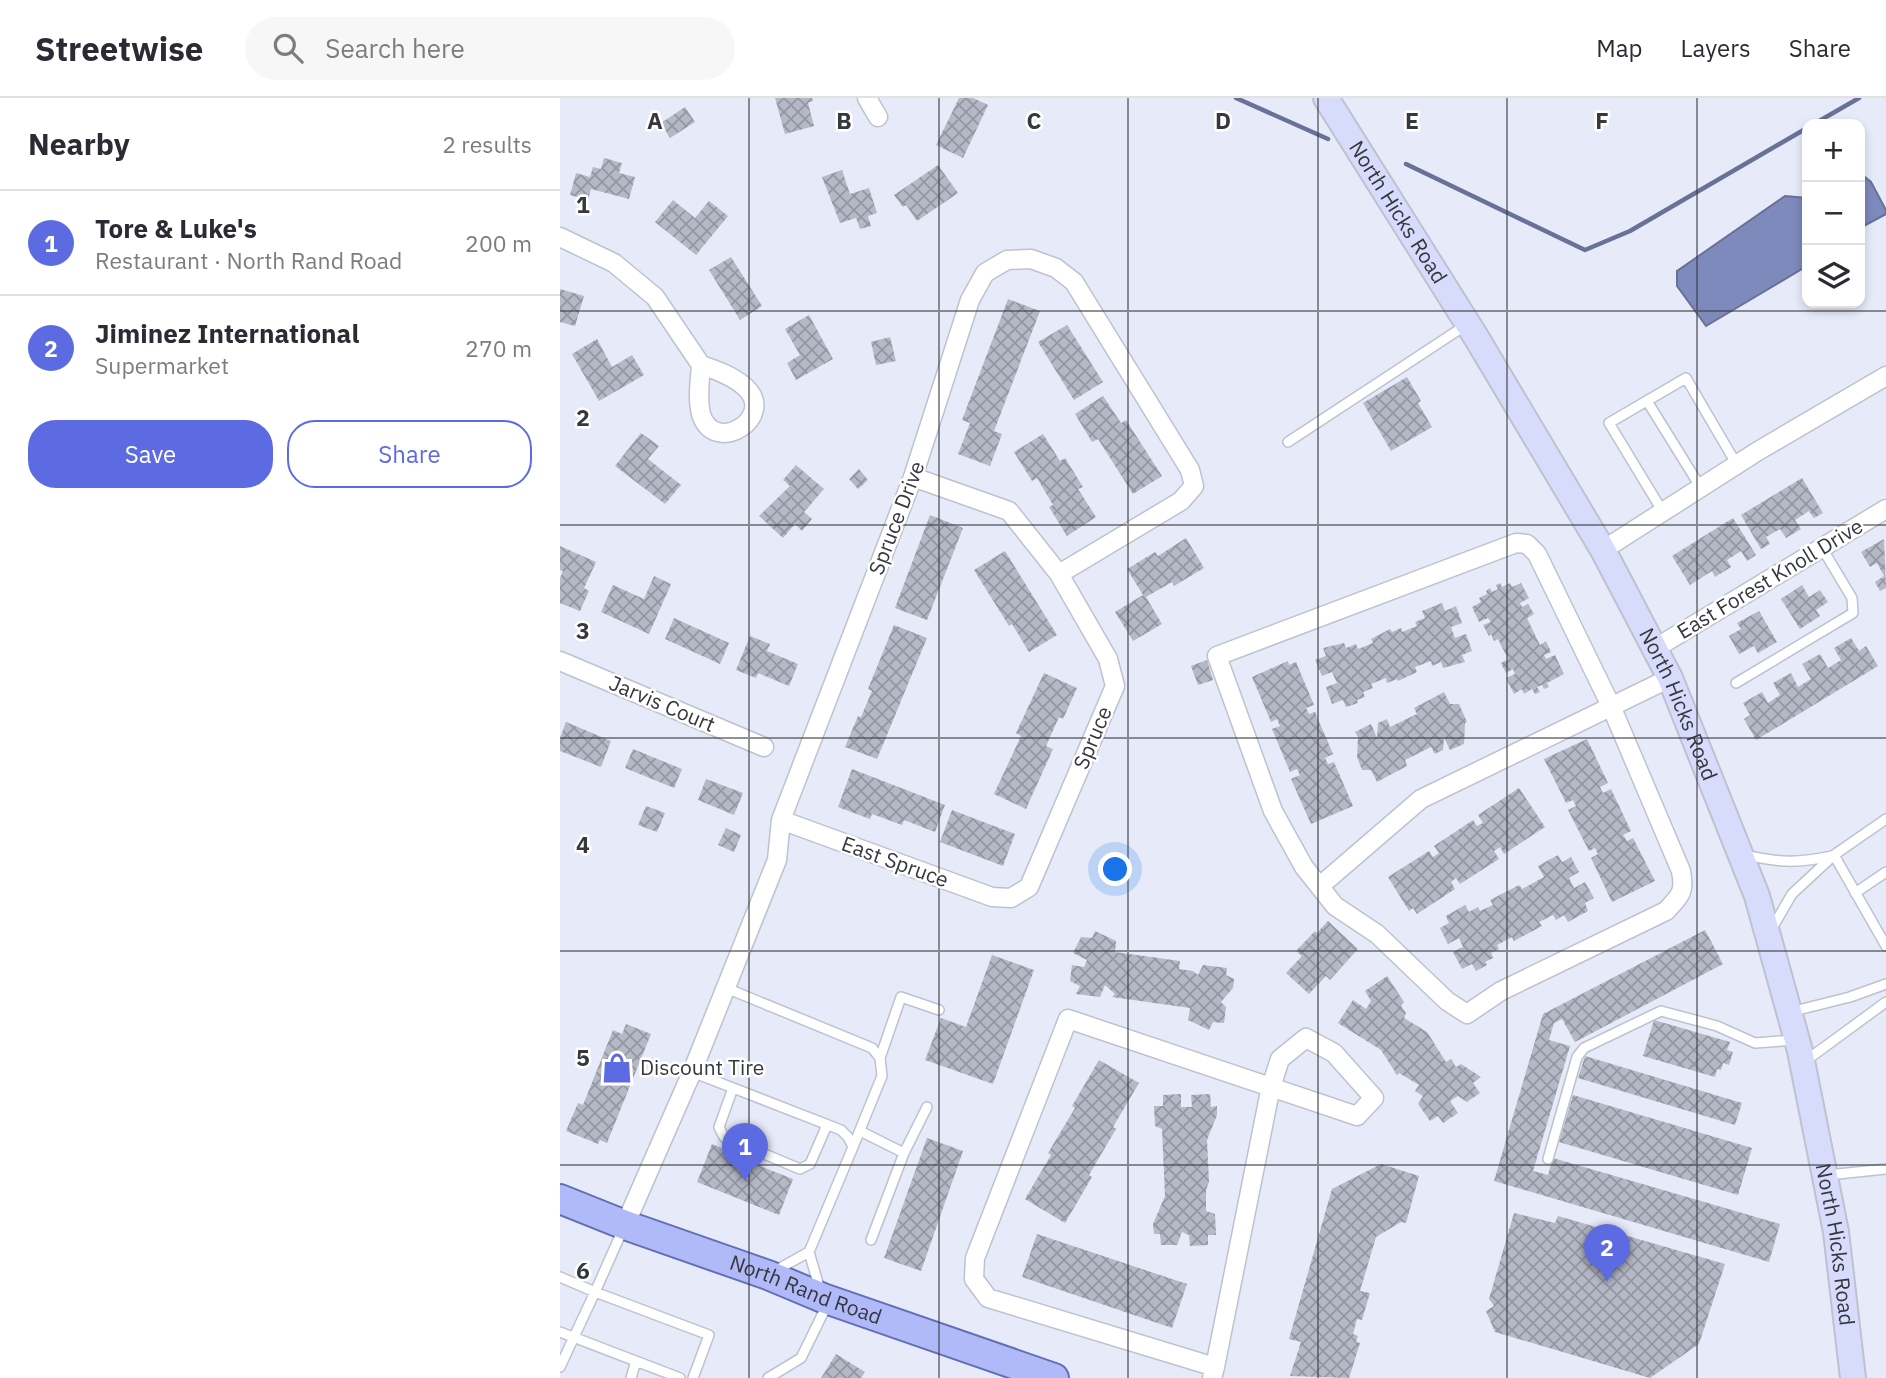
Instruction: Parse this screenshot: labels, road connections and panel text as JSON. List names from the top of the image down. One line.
{"streets":{"main road":["North Hicks Road","North Rand Road"],"street":["Spruce Drive","East Forest Knoll Drive","Jarvis Court","Spruce","East Spruce"]},"crossings":[["North Hicks Road","East Forest Knoll Drive"],["Spruce Drive","Spruce"],["Spruce Drive","East Spruce"],["Spruce Drive","North Rand Road"],["Spruce","East Spruce"]],"places":{"shop":["Discount Tire"]},"page":{"header":"Streetwise","search":"Search here","nav":["Map","Layers","Share"],"heading":["Nearby","2 results"],"map_buttons":["+","−"],"list":[{"mark":"1","name":"Tore & Luke's","note":"Restaurant · North Rand Road","value":"200 m"},{"mark":"2","name":"Jiminez International","note":"Supermarket","value":"270 m"}],"buttons":["Save","Share"],"pins":["1","2"]},"grid":{"columns":["A","B","C","D","E","F"],"rows":["1","2","3","4","5","6"]}}
